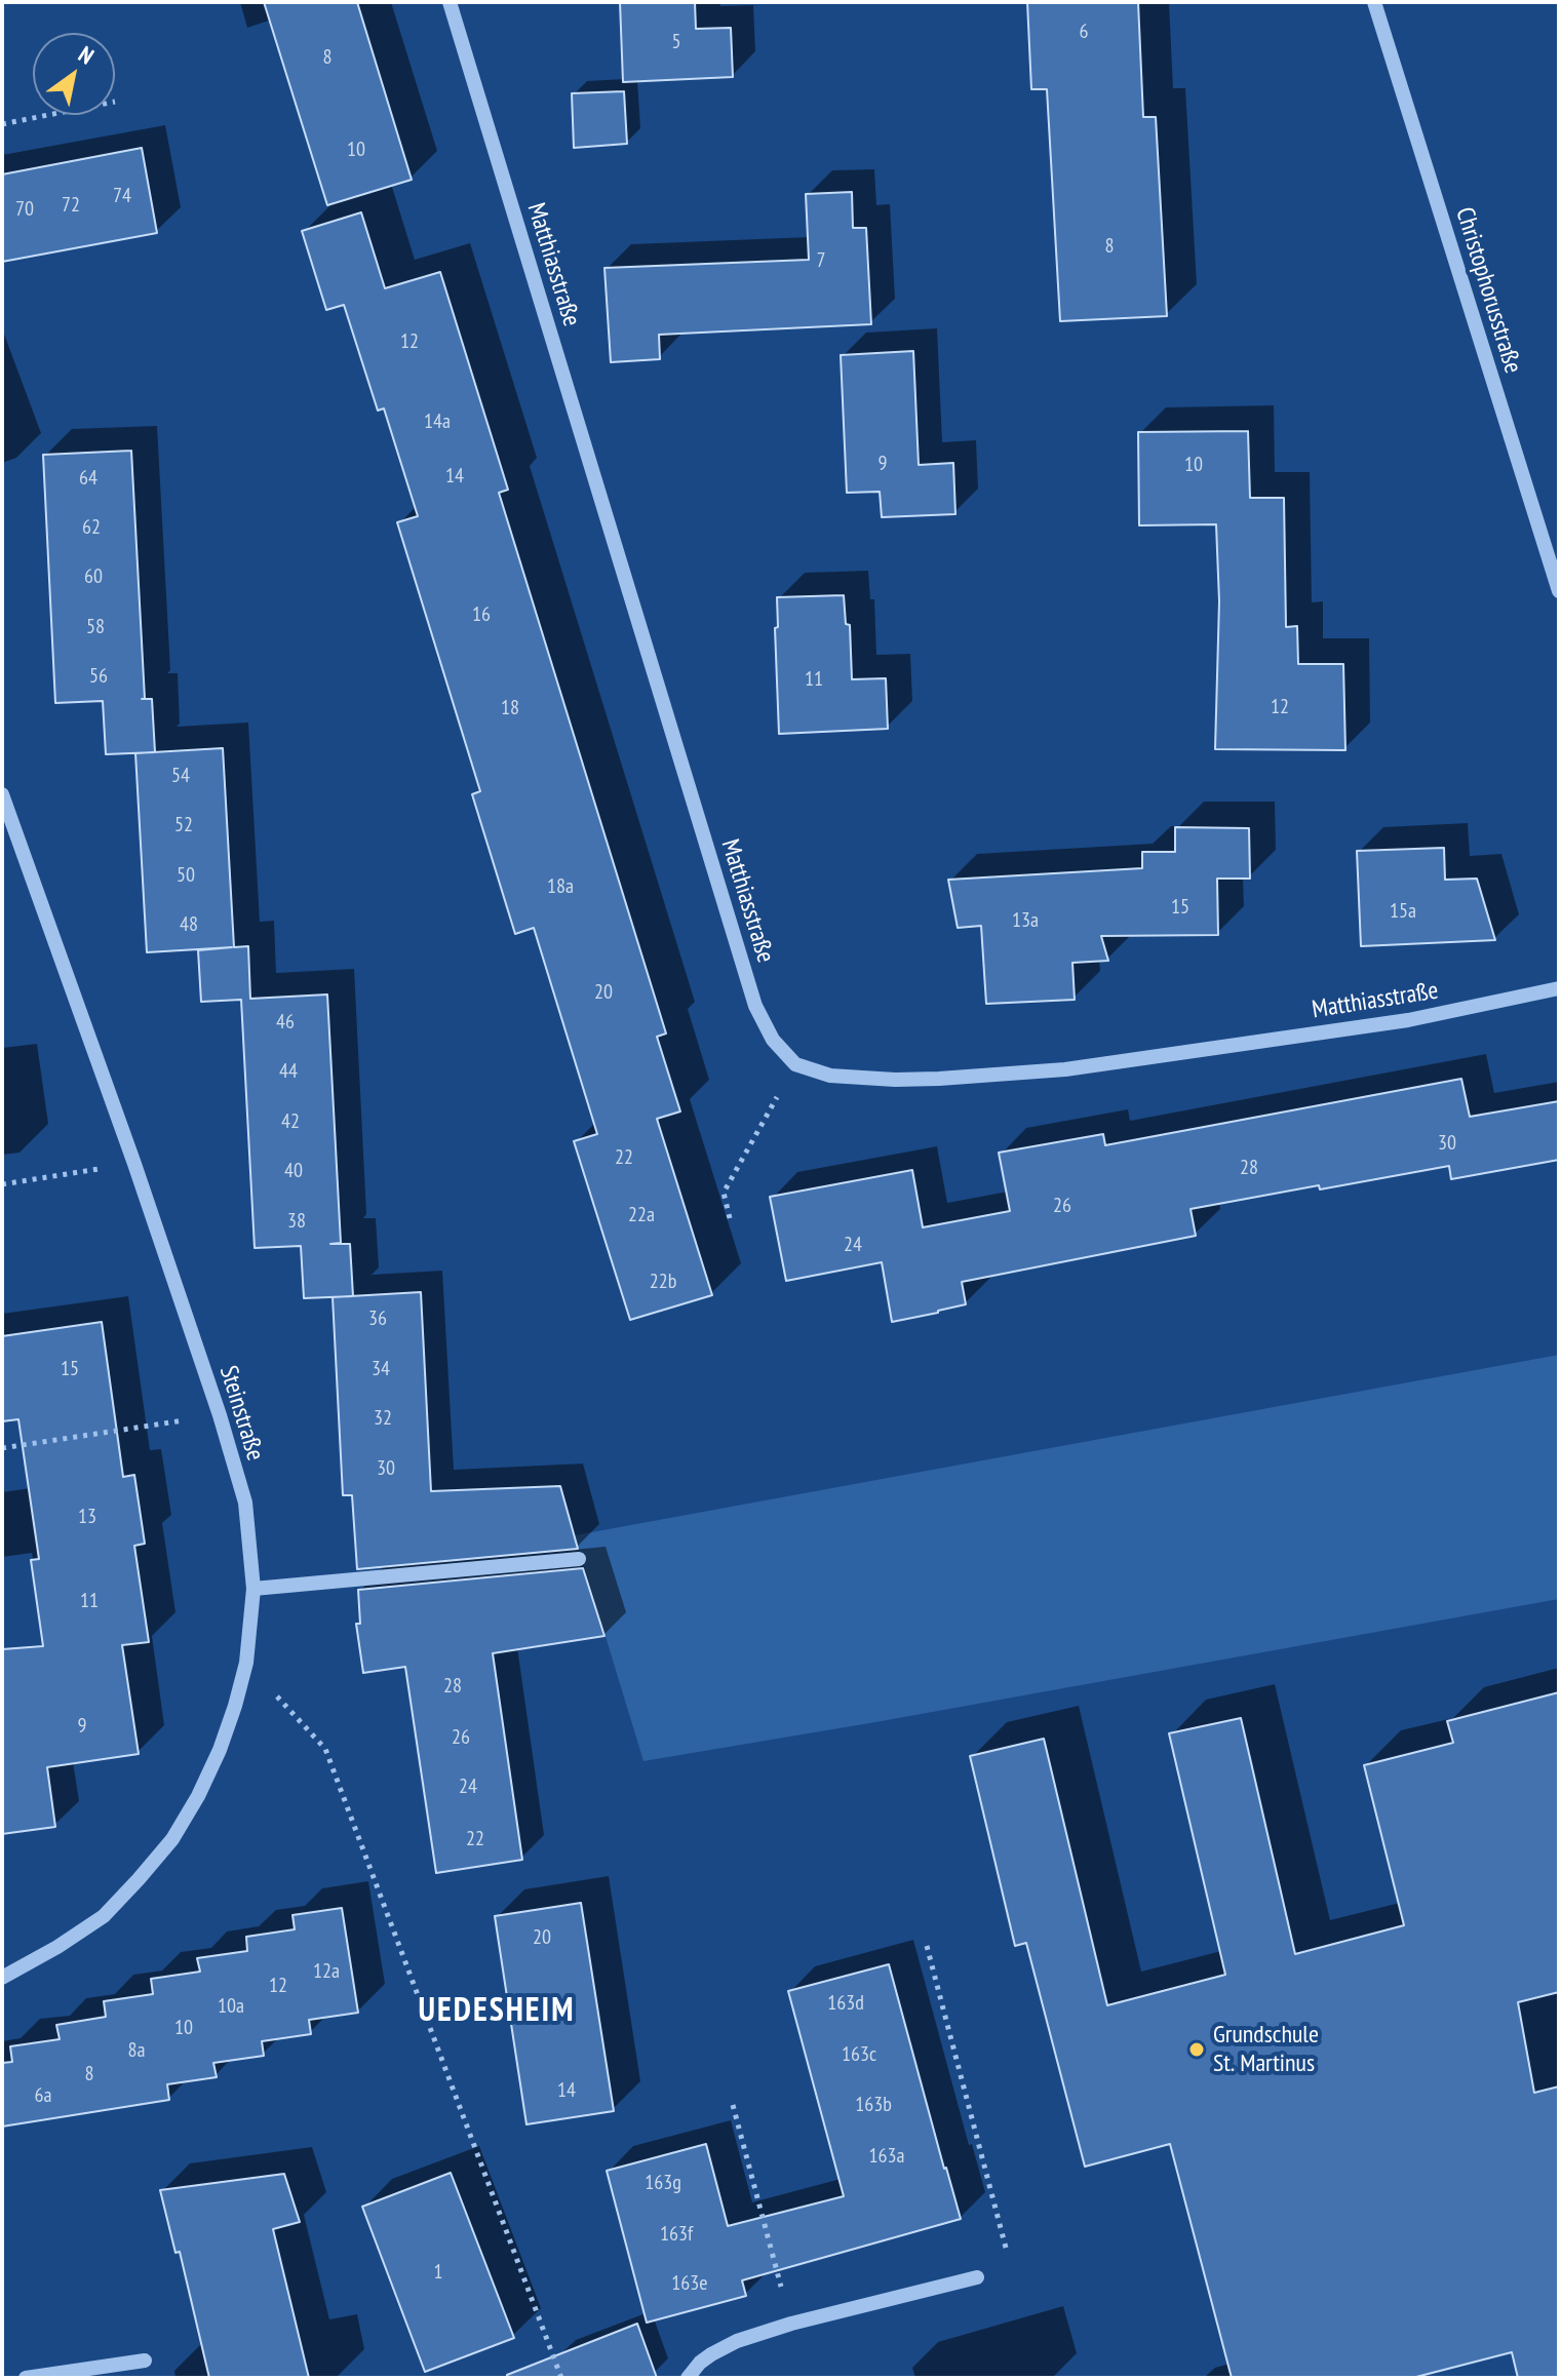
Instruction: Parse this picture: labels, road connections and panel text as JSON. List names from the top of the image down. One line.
{"streets":{"street":["Matthiasstraße","Christophorusstraße","Steinstraße"]},"districts":["UEDESHEIM"],"places":["Grundschule St. Martinus"],"house_numbers":["6","5","8","10","74","72","70","8","7","12","14a","9","10","14","64","62","60","16","58","56","11","12","18","54","52","50","18a","15","15a","13a","48","20","46","44","42","30","22","28","40","26","22a","38","24","22b","36","15","34","32","30","13","11","28","9","26","24","22","20","12a","12","163d","10a","10","8a","163c","8","14","6a","163b","163a","163g","163f","1","163e"],"north":"top right"}
